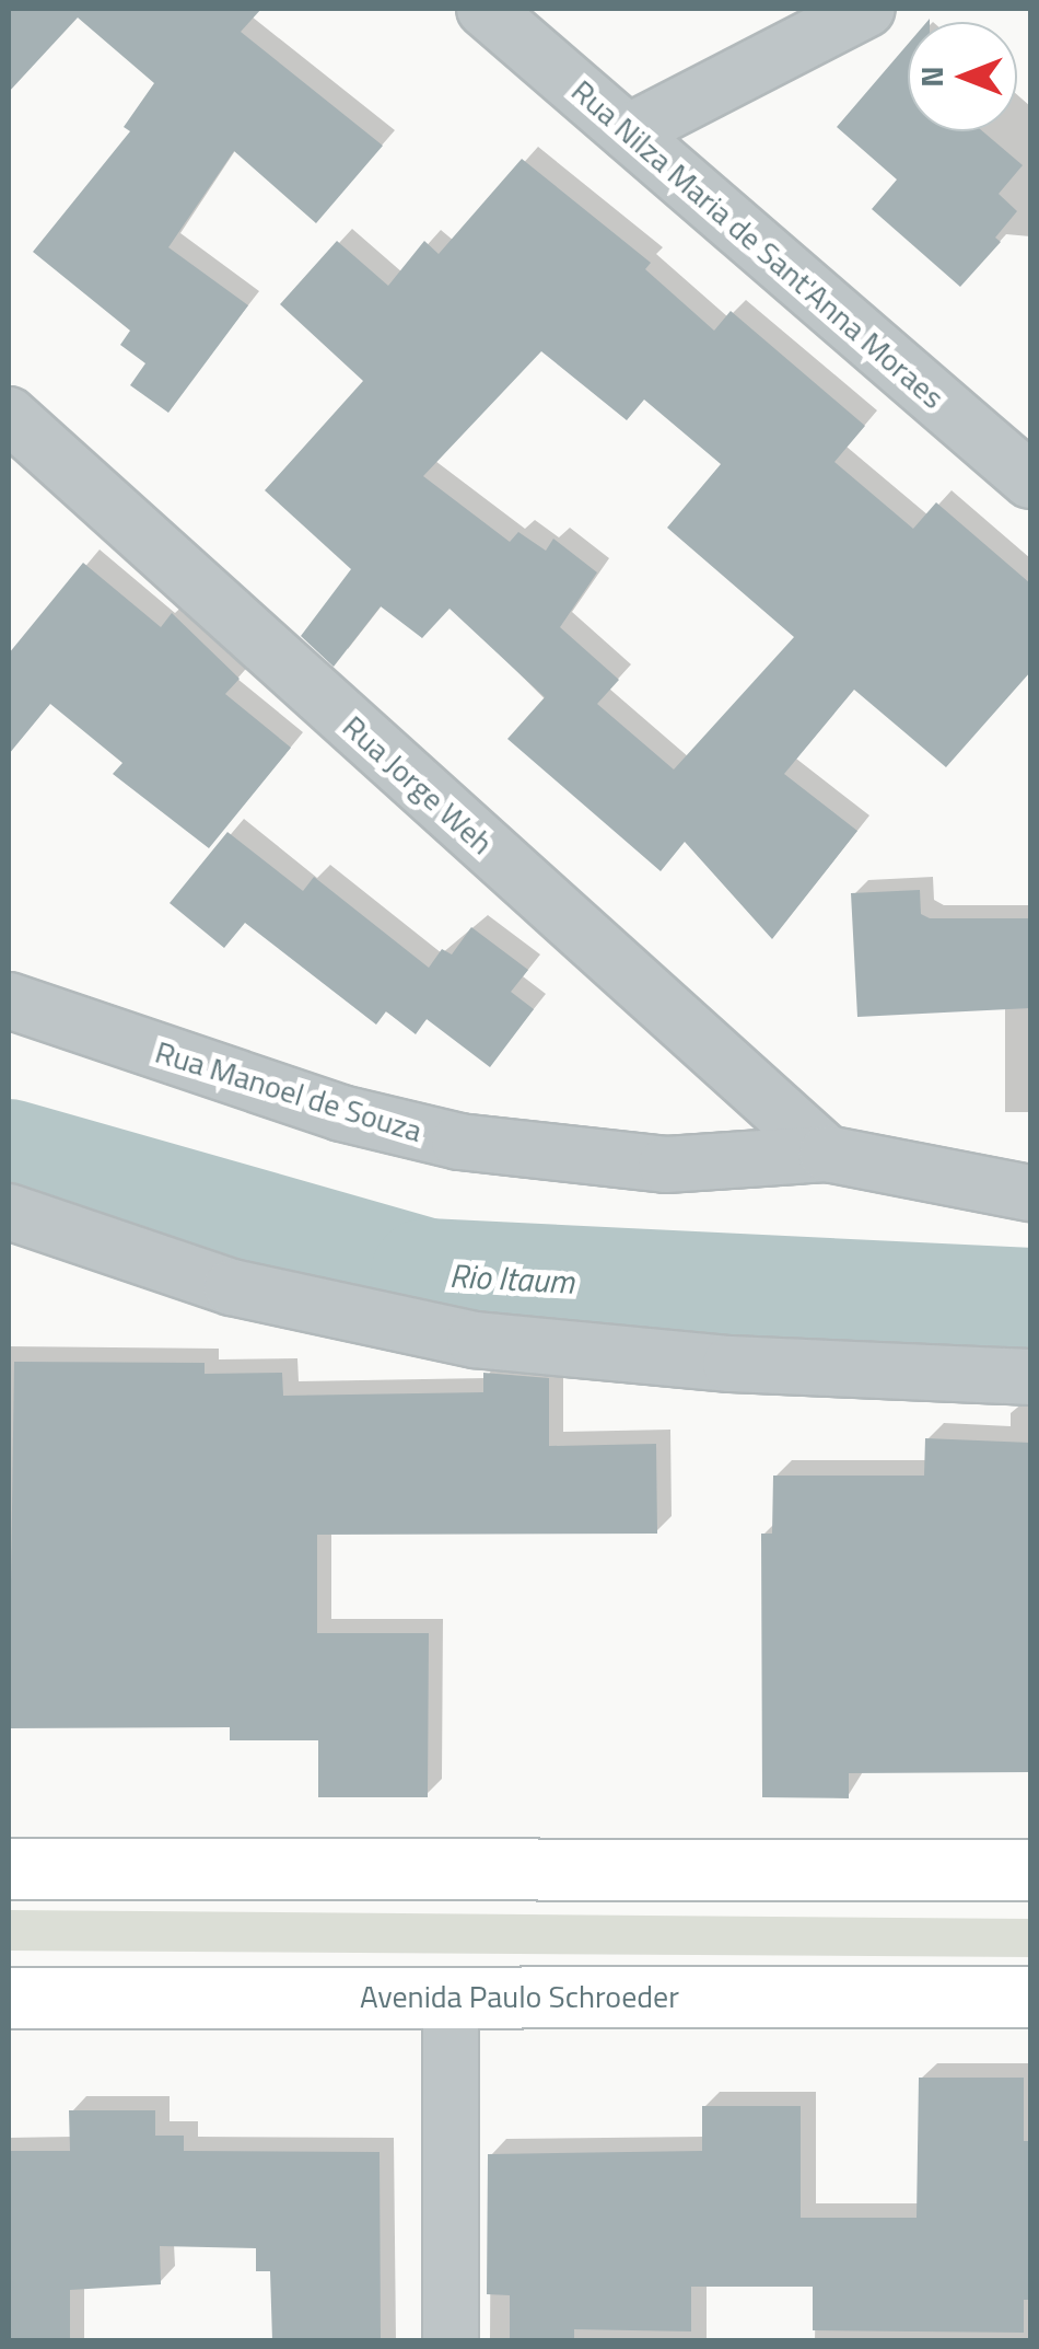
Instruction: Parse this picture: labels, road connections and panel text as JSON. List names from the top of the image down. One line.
{"streets":{"main road":["Avenida Paulo Schroeder"],"street":["Rua Nilza Maria de Sant'Anna Moraes","Rua Jorge Weh","Rua Manoel de Souza"]},"crossings":[["Rua Jorge Weh","Rua Manoel de Souza"]],"water":["Rio Itaum"],"north":"left"}
